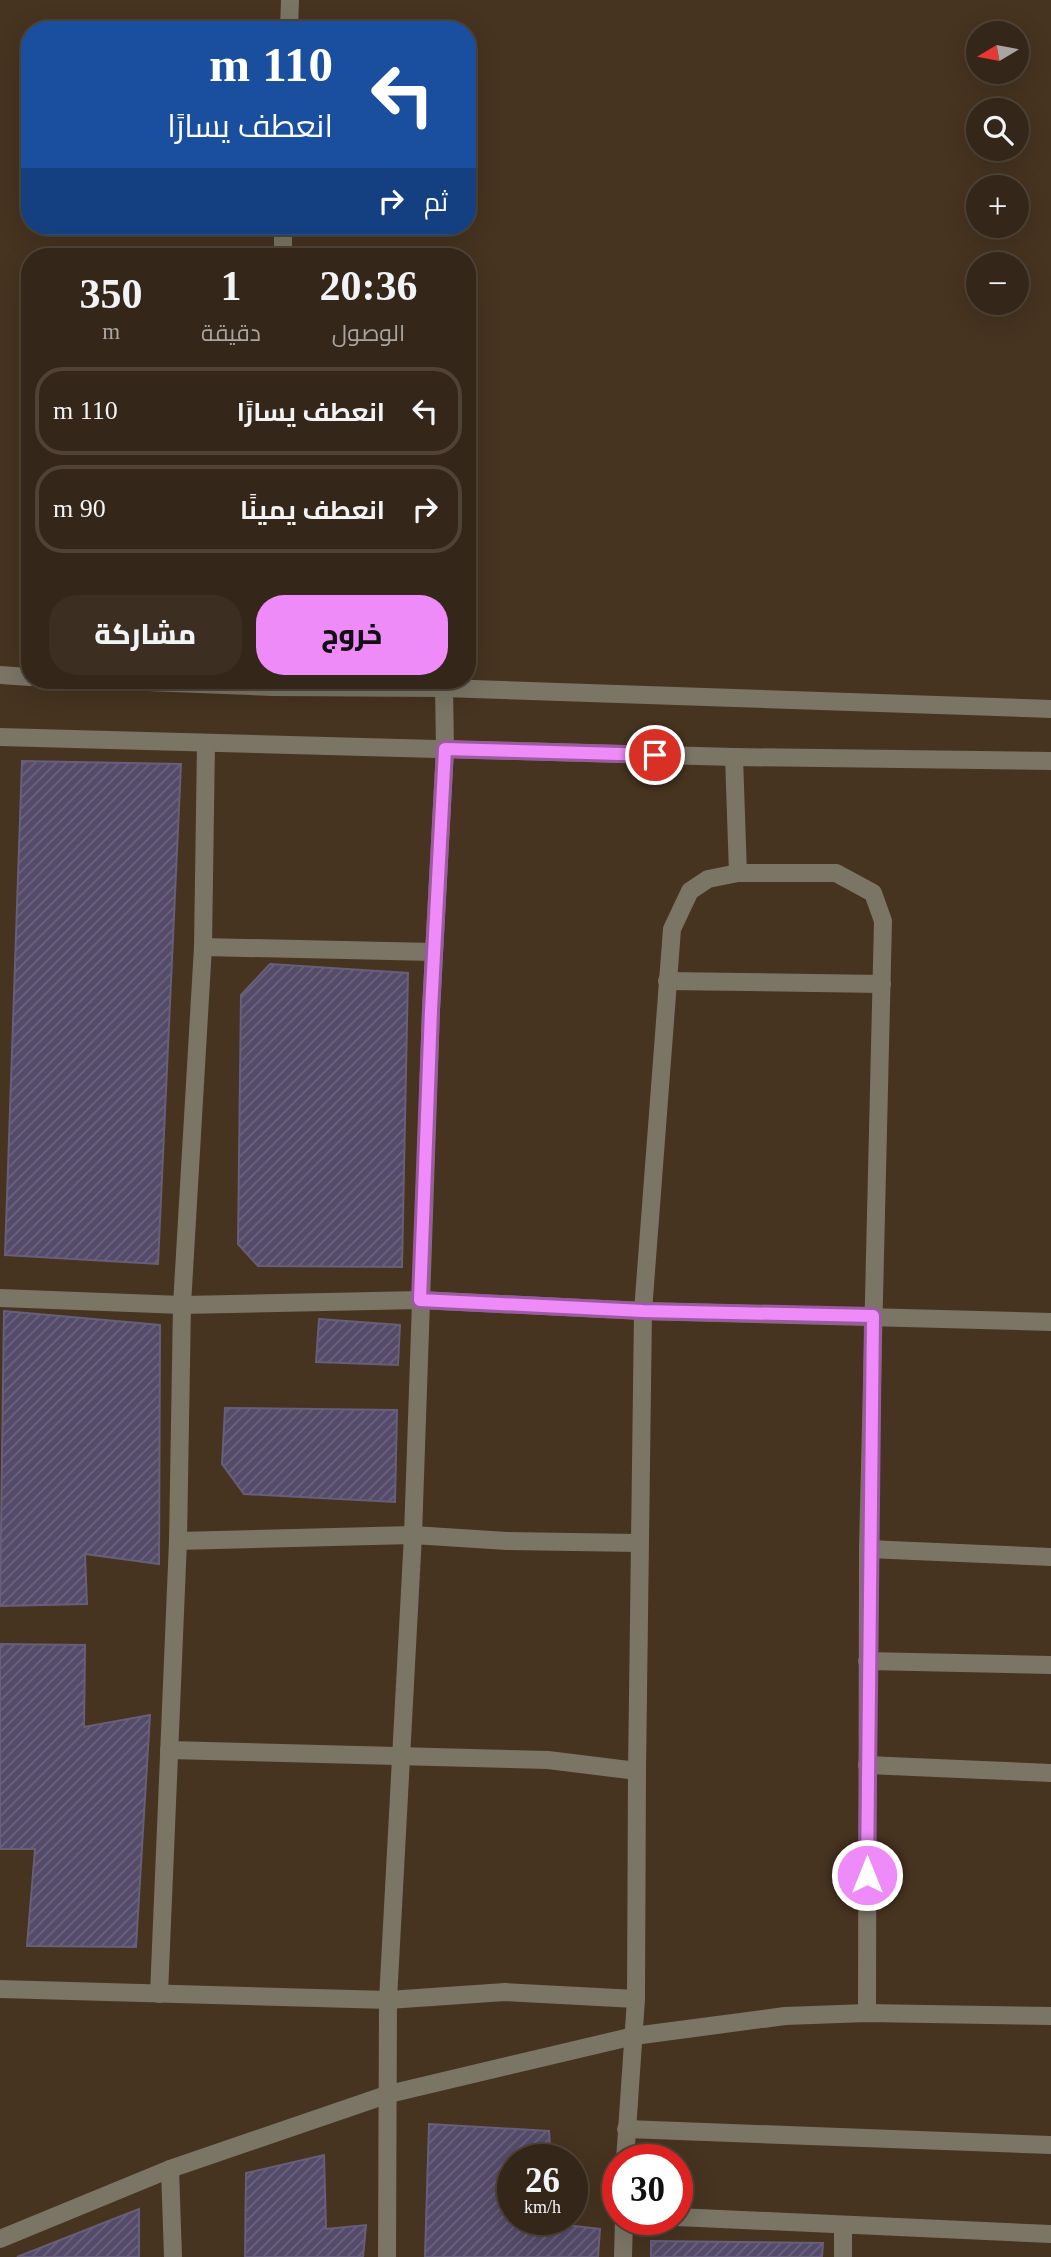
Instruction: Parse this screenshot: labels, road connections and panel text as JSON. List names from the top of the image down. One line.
{"north":"left","page":{"map_buttons":["+","−"],"turn":["110 m","انعطف يسارًا"],"then":"ثم","eta":["20:36","الوصول","1","دقيقة","350","m"],"list":[{"name":"انعطف يسارًا","value":"110 m"},{"name":"انعطف يمينًا","value":"90 m"}],"buttons":["خروج","مشاركة"],"speed":"26 km/h","limit":"30"}}
